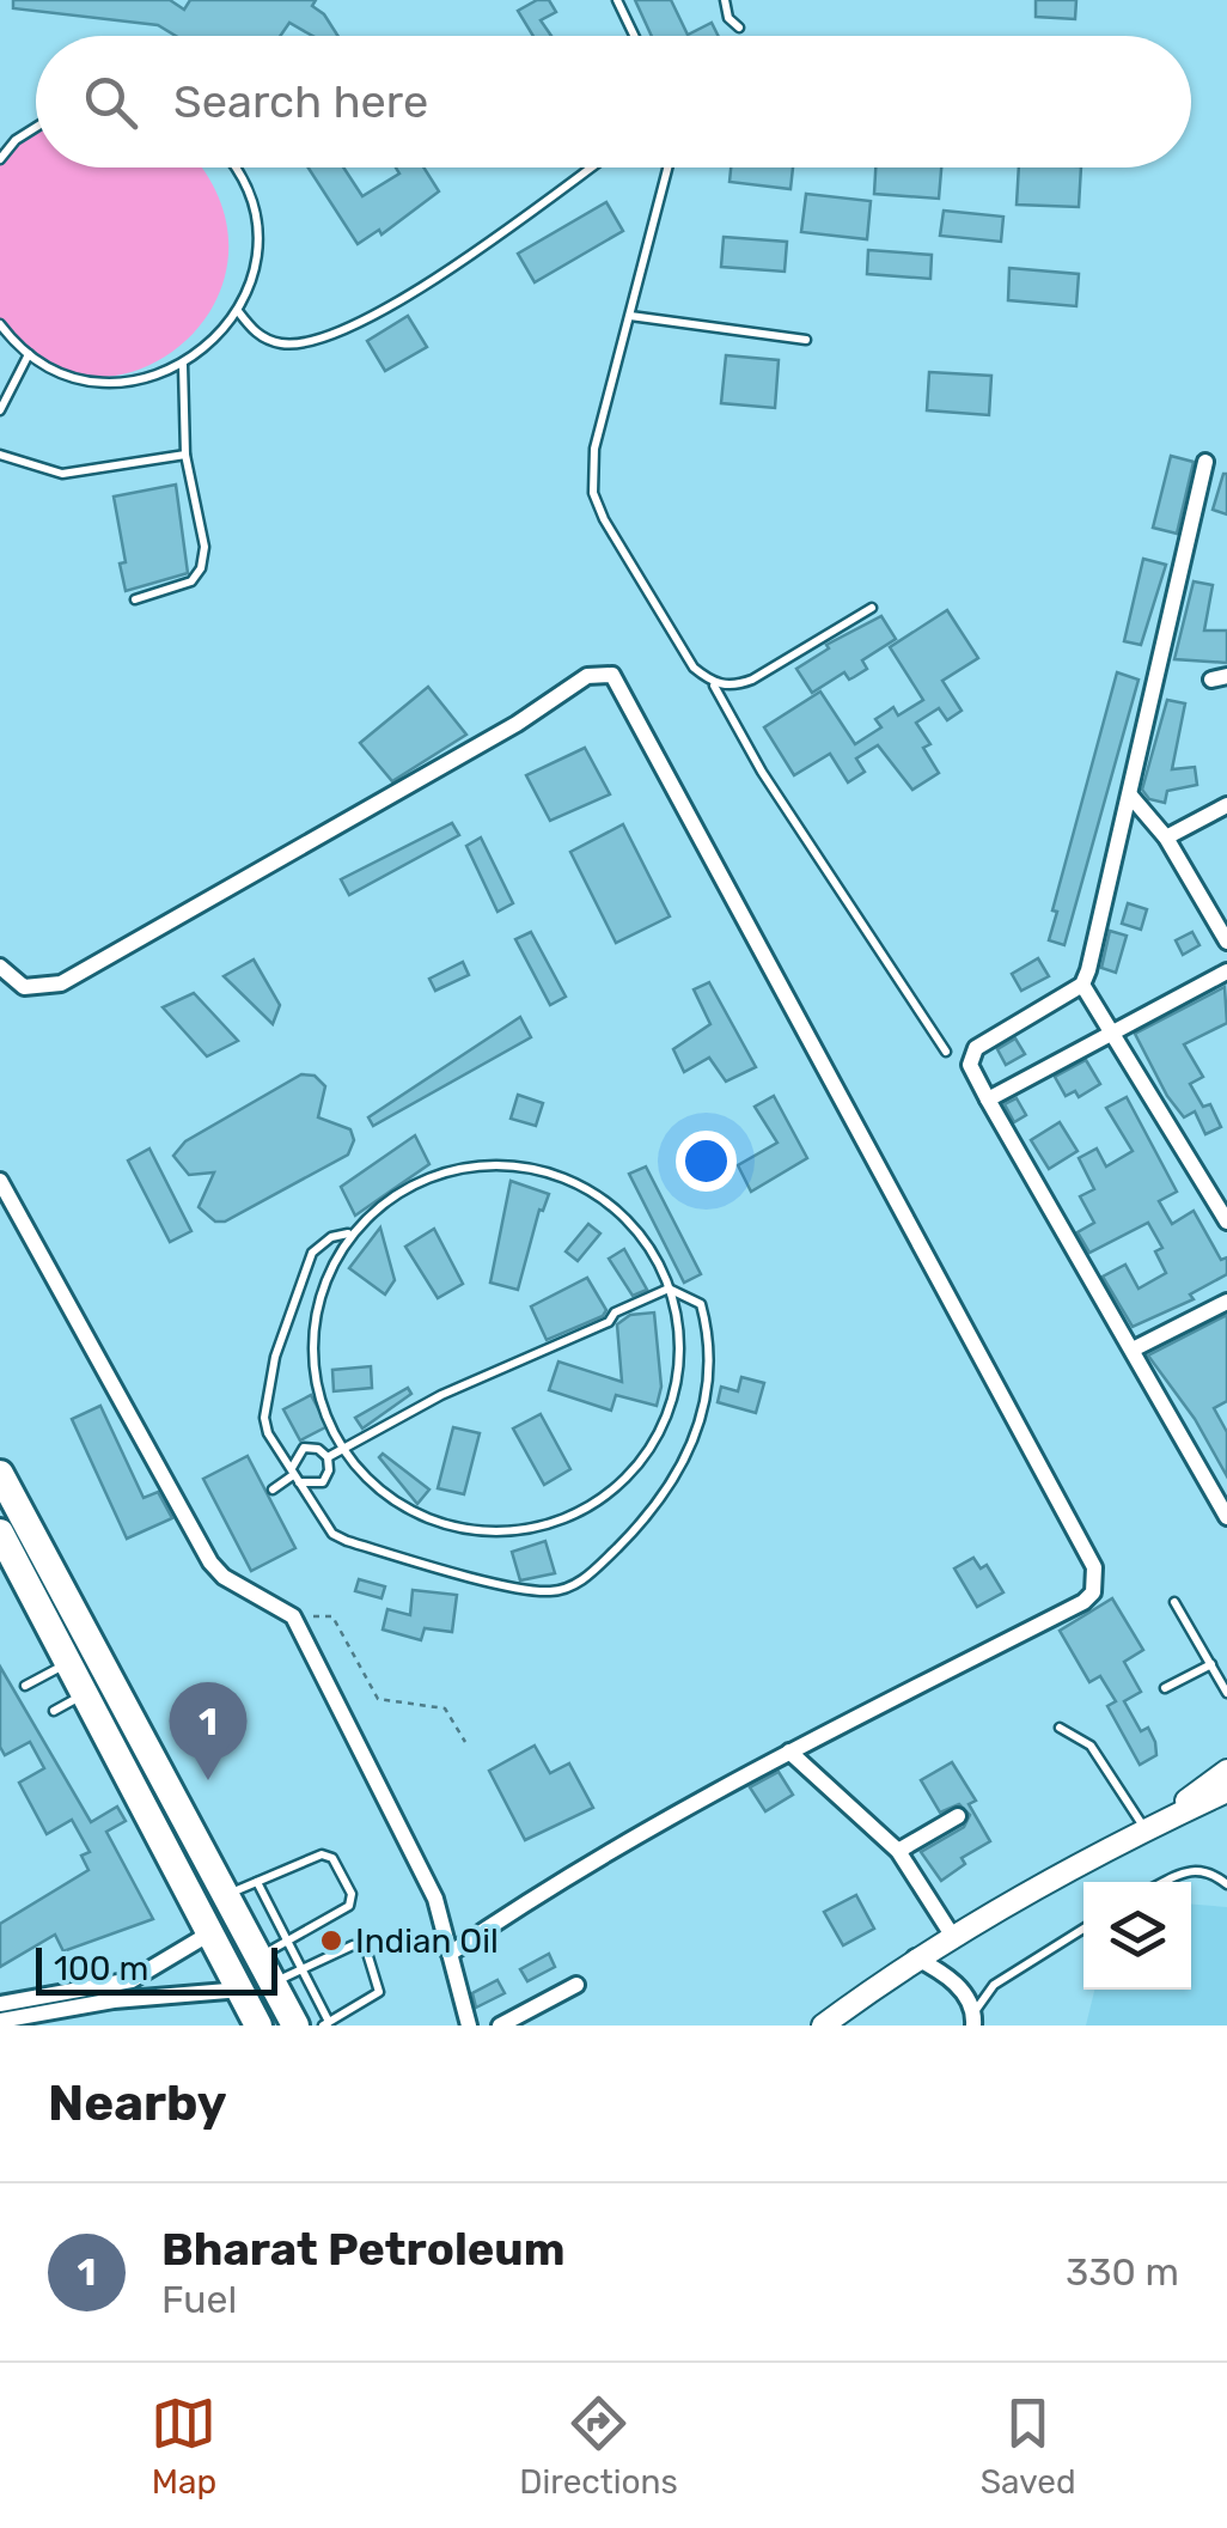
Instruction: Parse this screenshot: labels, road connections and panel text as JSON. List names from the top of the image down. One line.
{"places":["Indian Oil"],"scale_bar":"100 m","page":{"search":"Search here","pins":"1","scale":"100 m","heading":"Nearby","list":[{"mark":"1","name":"Bharat Petroleum","note":"Fuel","value":"330 m"}],"nav":["Map","Directions","Saved"]}}
